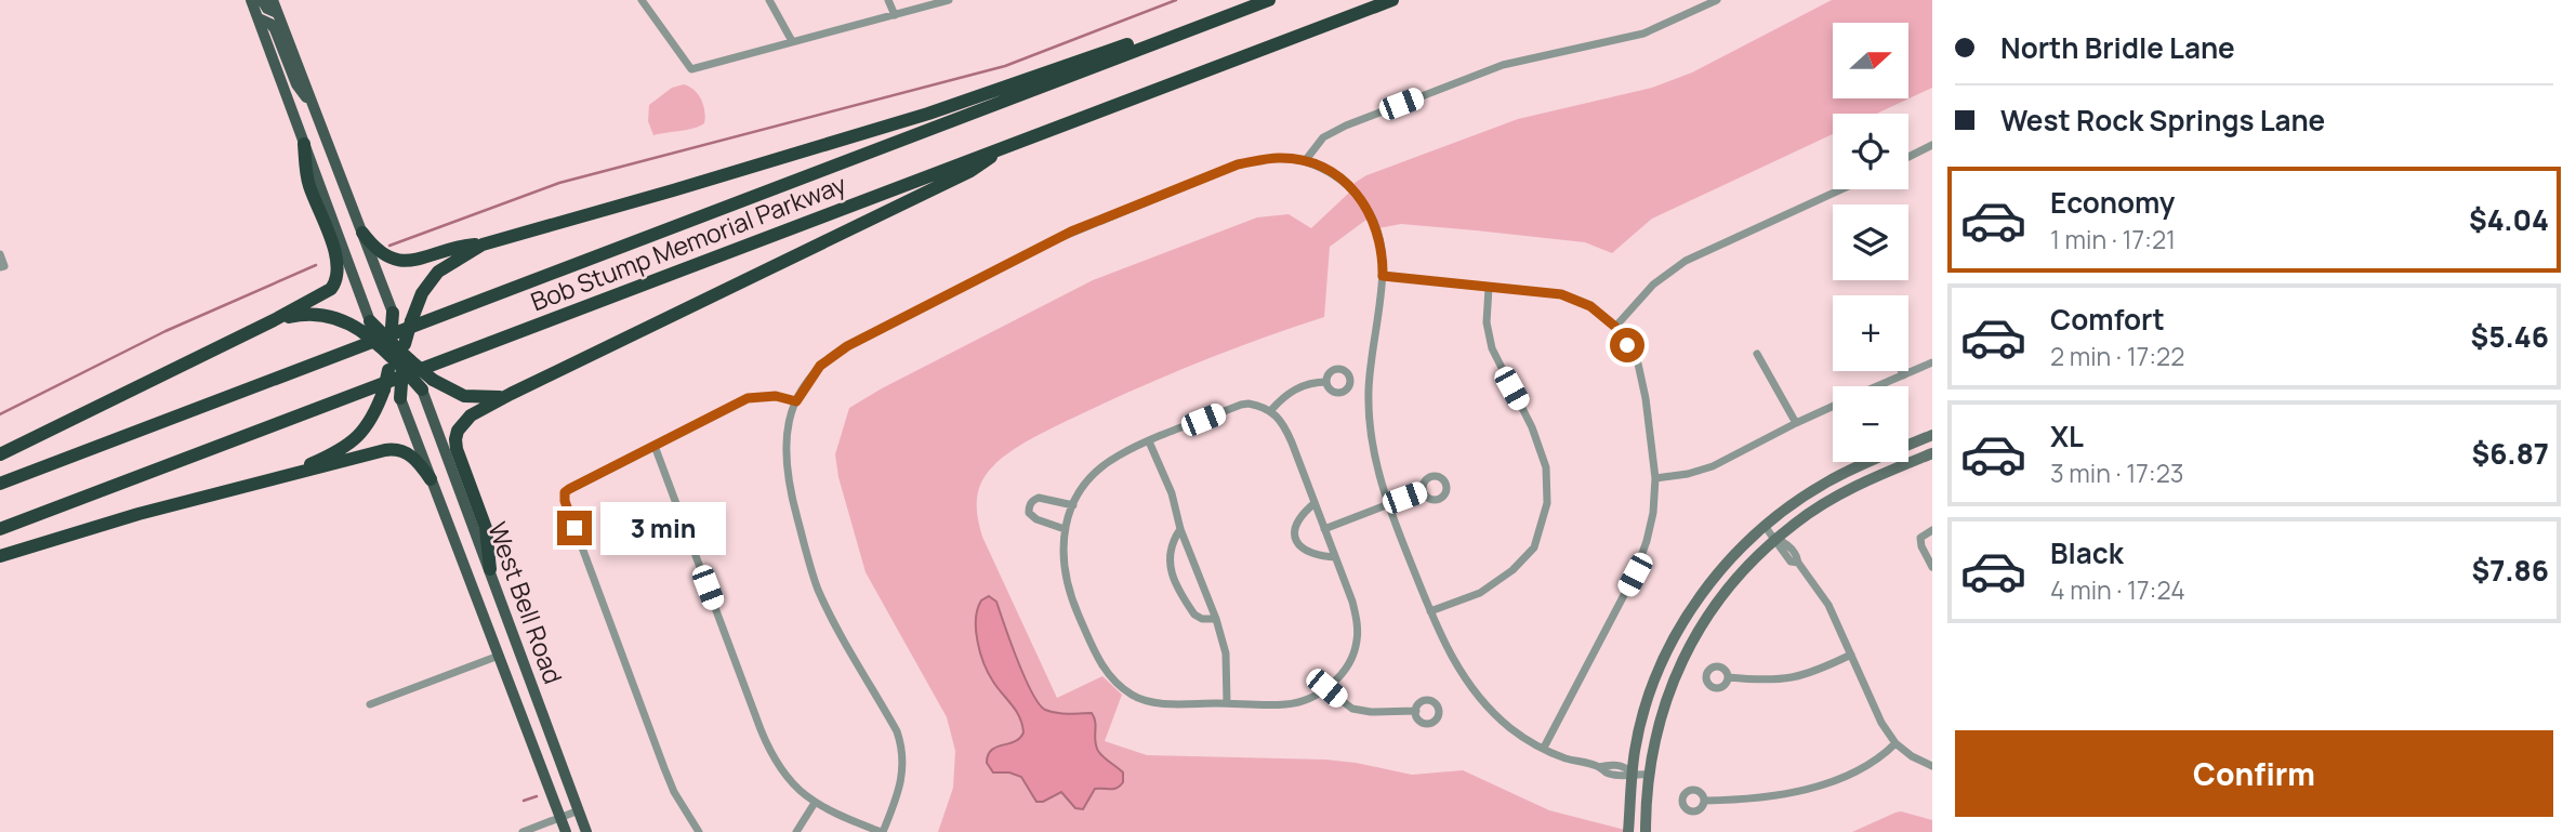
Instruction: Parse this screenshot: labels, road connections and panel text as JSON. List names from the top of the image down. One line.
{"streets":{"highway":["Bob Stump Memorial Parkway"],"main road":["West Bell Road"]},"north":"right","page":{"banner":["North Bridle Lane","West Rock Springs Lane"],"map_buttons":["+","−"],"list":[{"name":"Economy","note":"1 min · 17:21","value":"$4.04"},{"name":"Comfort","note":"2 min · 17:22","value":"$5.46"},{"name":"XL","note":"3 min · 17:23","value":"$6.87"},{"name":"Black","note":"4 min · 17:24","value":"$7.86"}],"bubble":"3 min","buttons":"Confirm"}}
